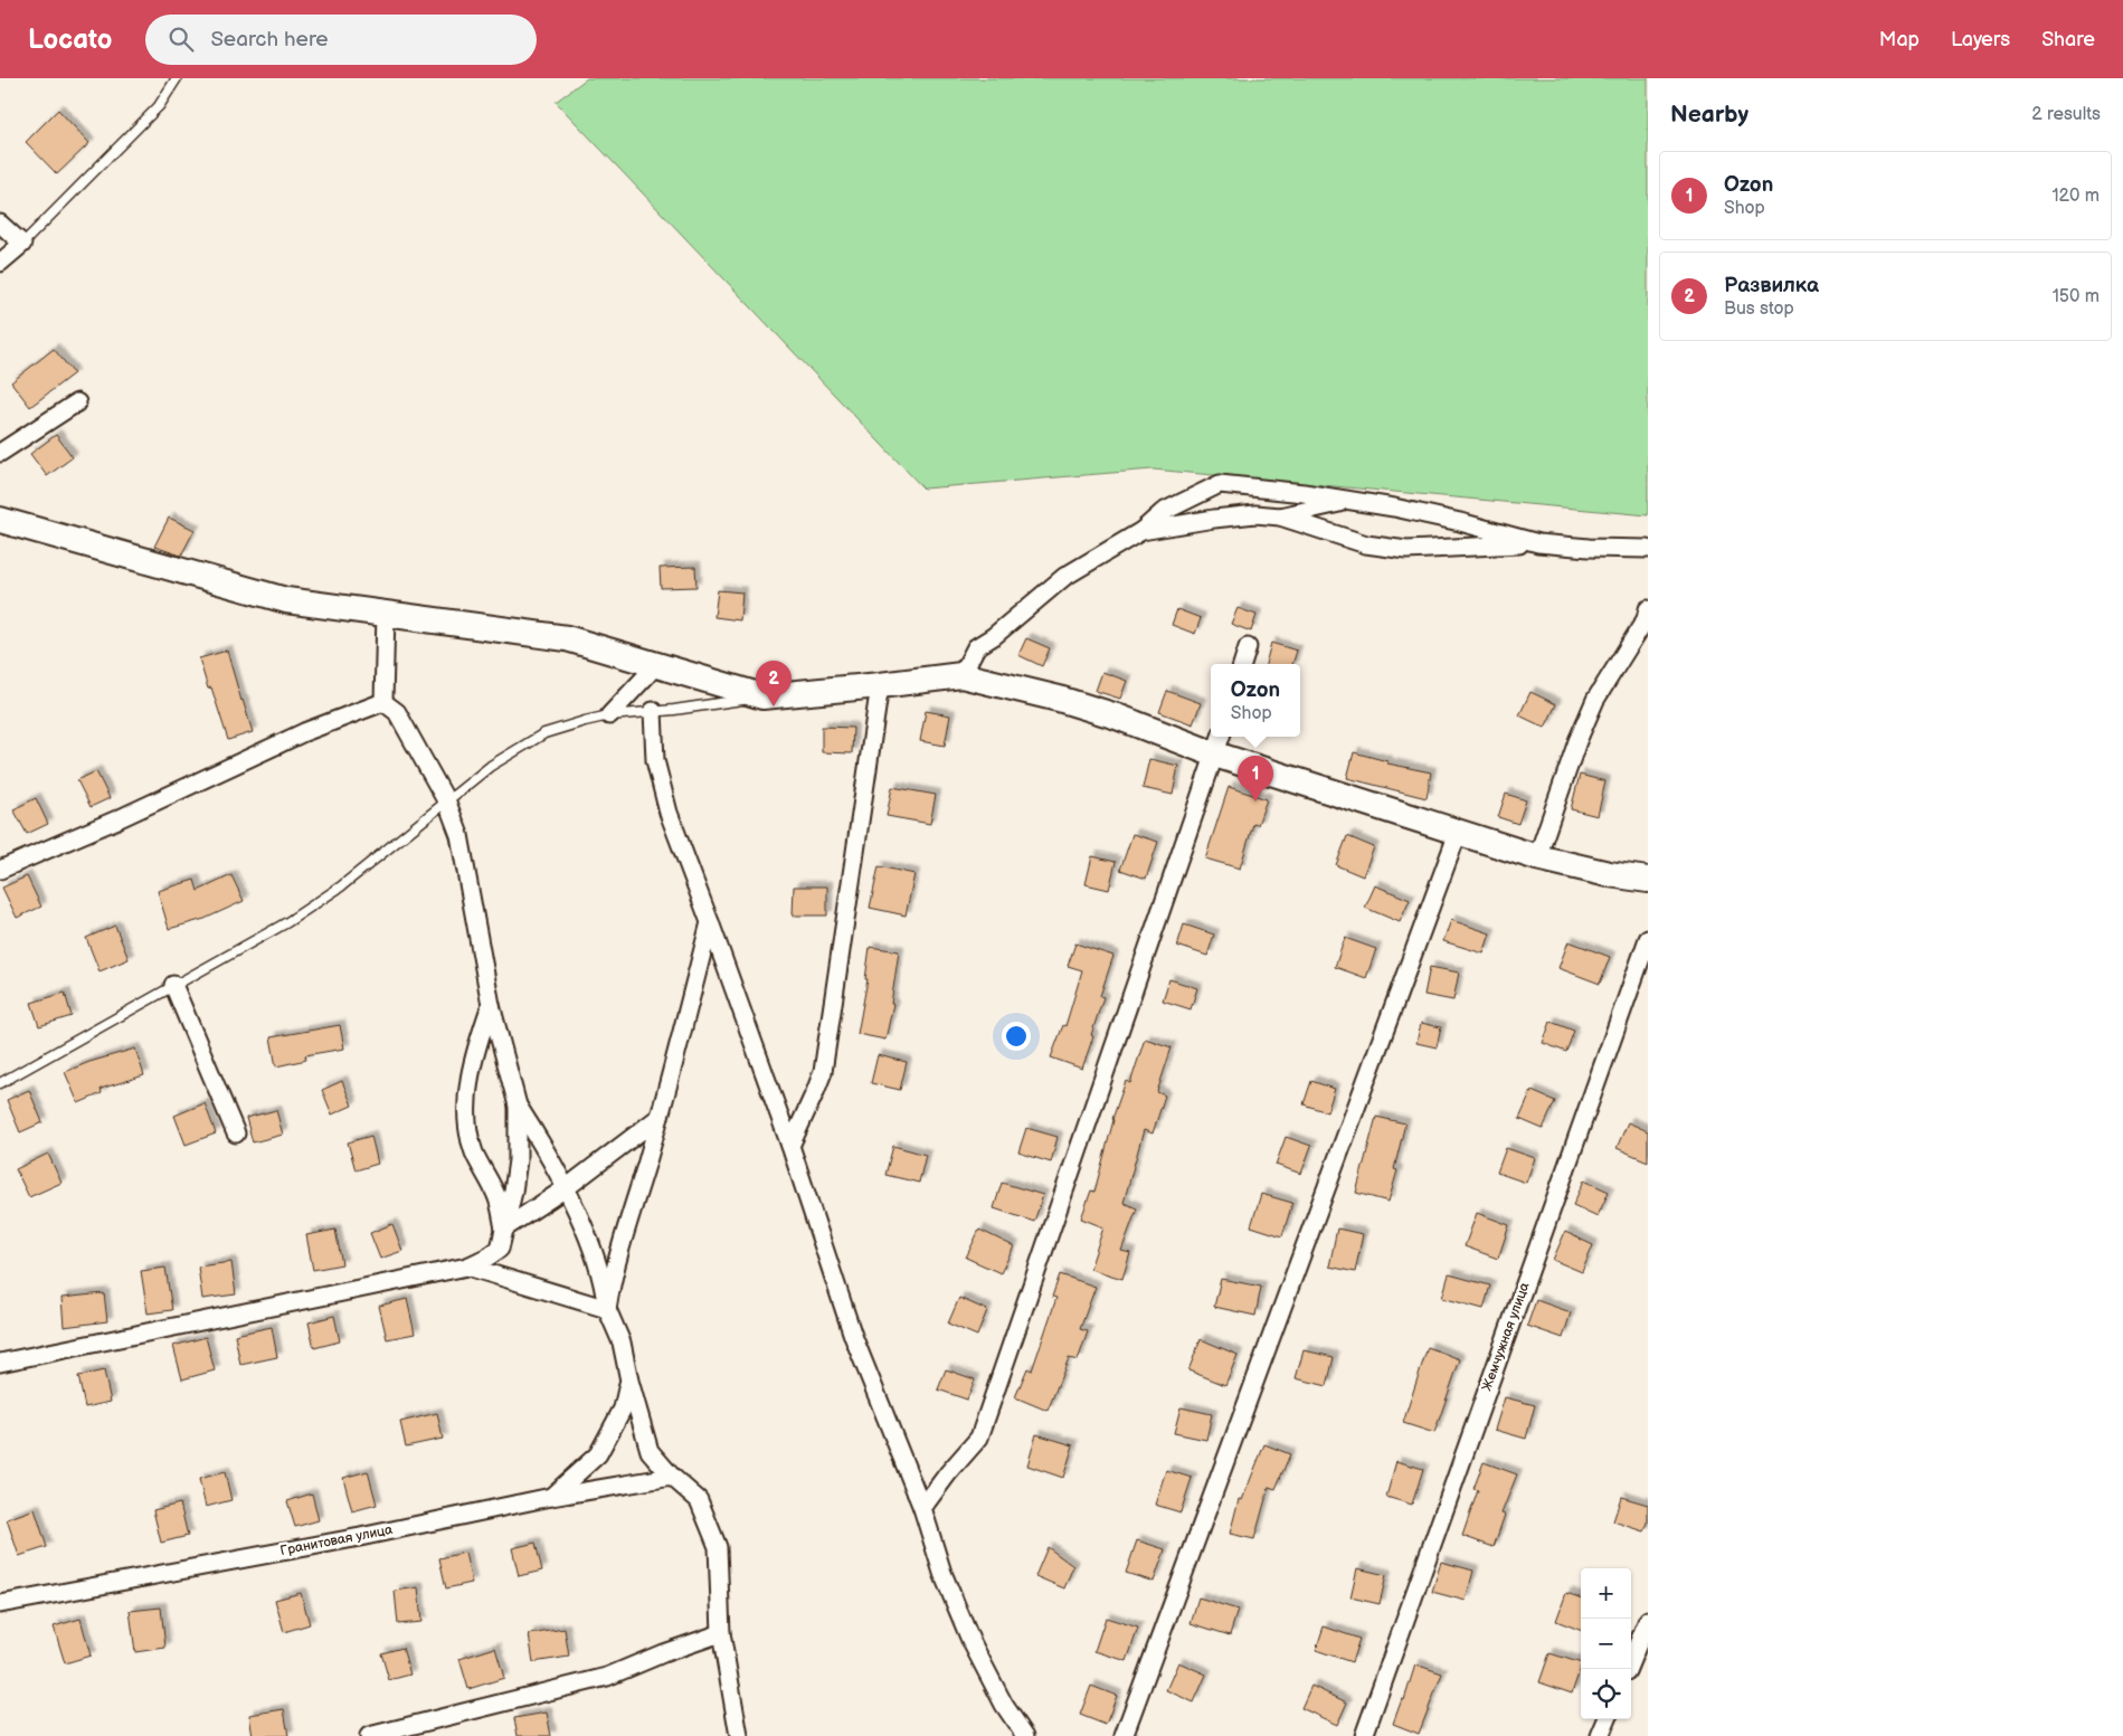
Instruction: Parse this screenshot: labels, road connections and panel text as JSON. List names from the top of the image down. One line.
{"streets":{"street":["Жемчужная улица","Гранитовая улица"]},"page":{"header":"Locato","search":"Search here","nav":["Map","Layers","Share"],"heading":["Nearby","2 results"],"list":[{"mark":"1","name":"Ozon","note":"Shop","value":"120 m"},{"mark":"2","name":"Развилка","note":"Bus stop","value":"150 m"}],"pins":["2","1"],"popup":["Ozon","Shop"],"map_buttons":["+","−"]}}
